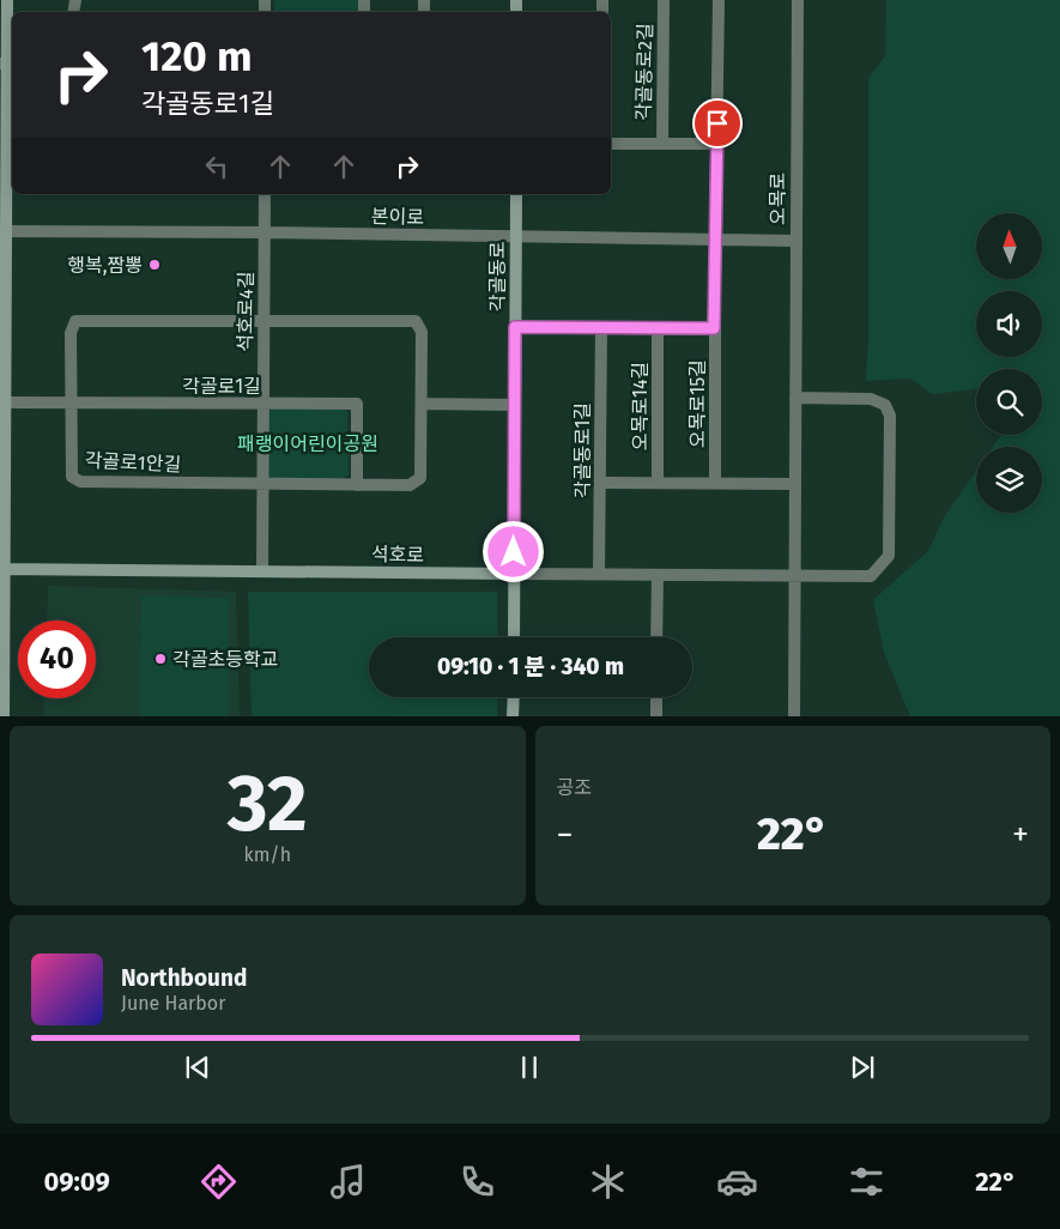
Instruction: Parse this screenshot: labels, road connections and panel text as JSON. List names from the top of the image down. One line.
{"streets":{"street":["각골동로2길","오목로","본이로","각골동로","석호로4길","각골로1길","오목로15길","오목로14길","각골동로1길","각골로1안길","석호로"]},"crossings":[["각골동로2길","오목로15길"],["오목로","본이로"],["오목로","석호로"],["본이로","각골동로"],["본이로","석호로4길"],["본이로","오목로15길"],["각골동로","석호로"],["석호로4길","각골로1길"],["석호로4길","각골로1안길"],["석호로4길","석호로"],["각골로1길","각골로1안길"],["각골동로1길","석호로"]],"parks":["패랭이어린이공원"],"places":["행복,짬뽕","각골초등학교"],"north":"top","page":{"turn":["120 m","각골동로1길"],"limit":"40","trip":"09:10 · 1 분 · 340 m","tile":[["32","km/h"],"공조"],"heat":["−","22°","+"],"song":["Northbound","June Harbor"],"tabs":["09:09","22°"]}}
